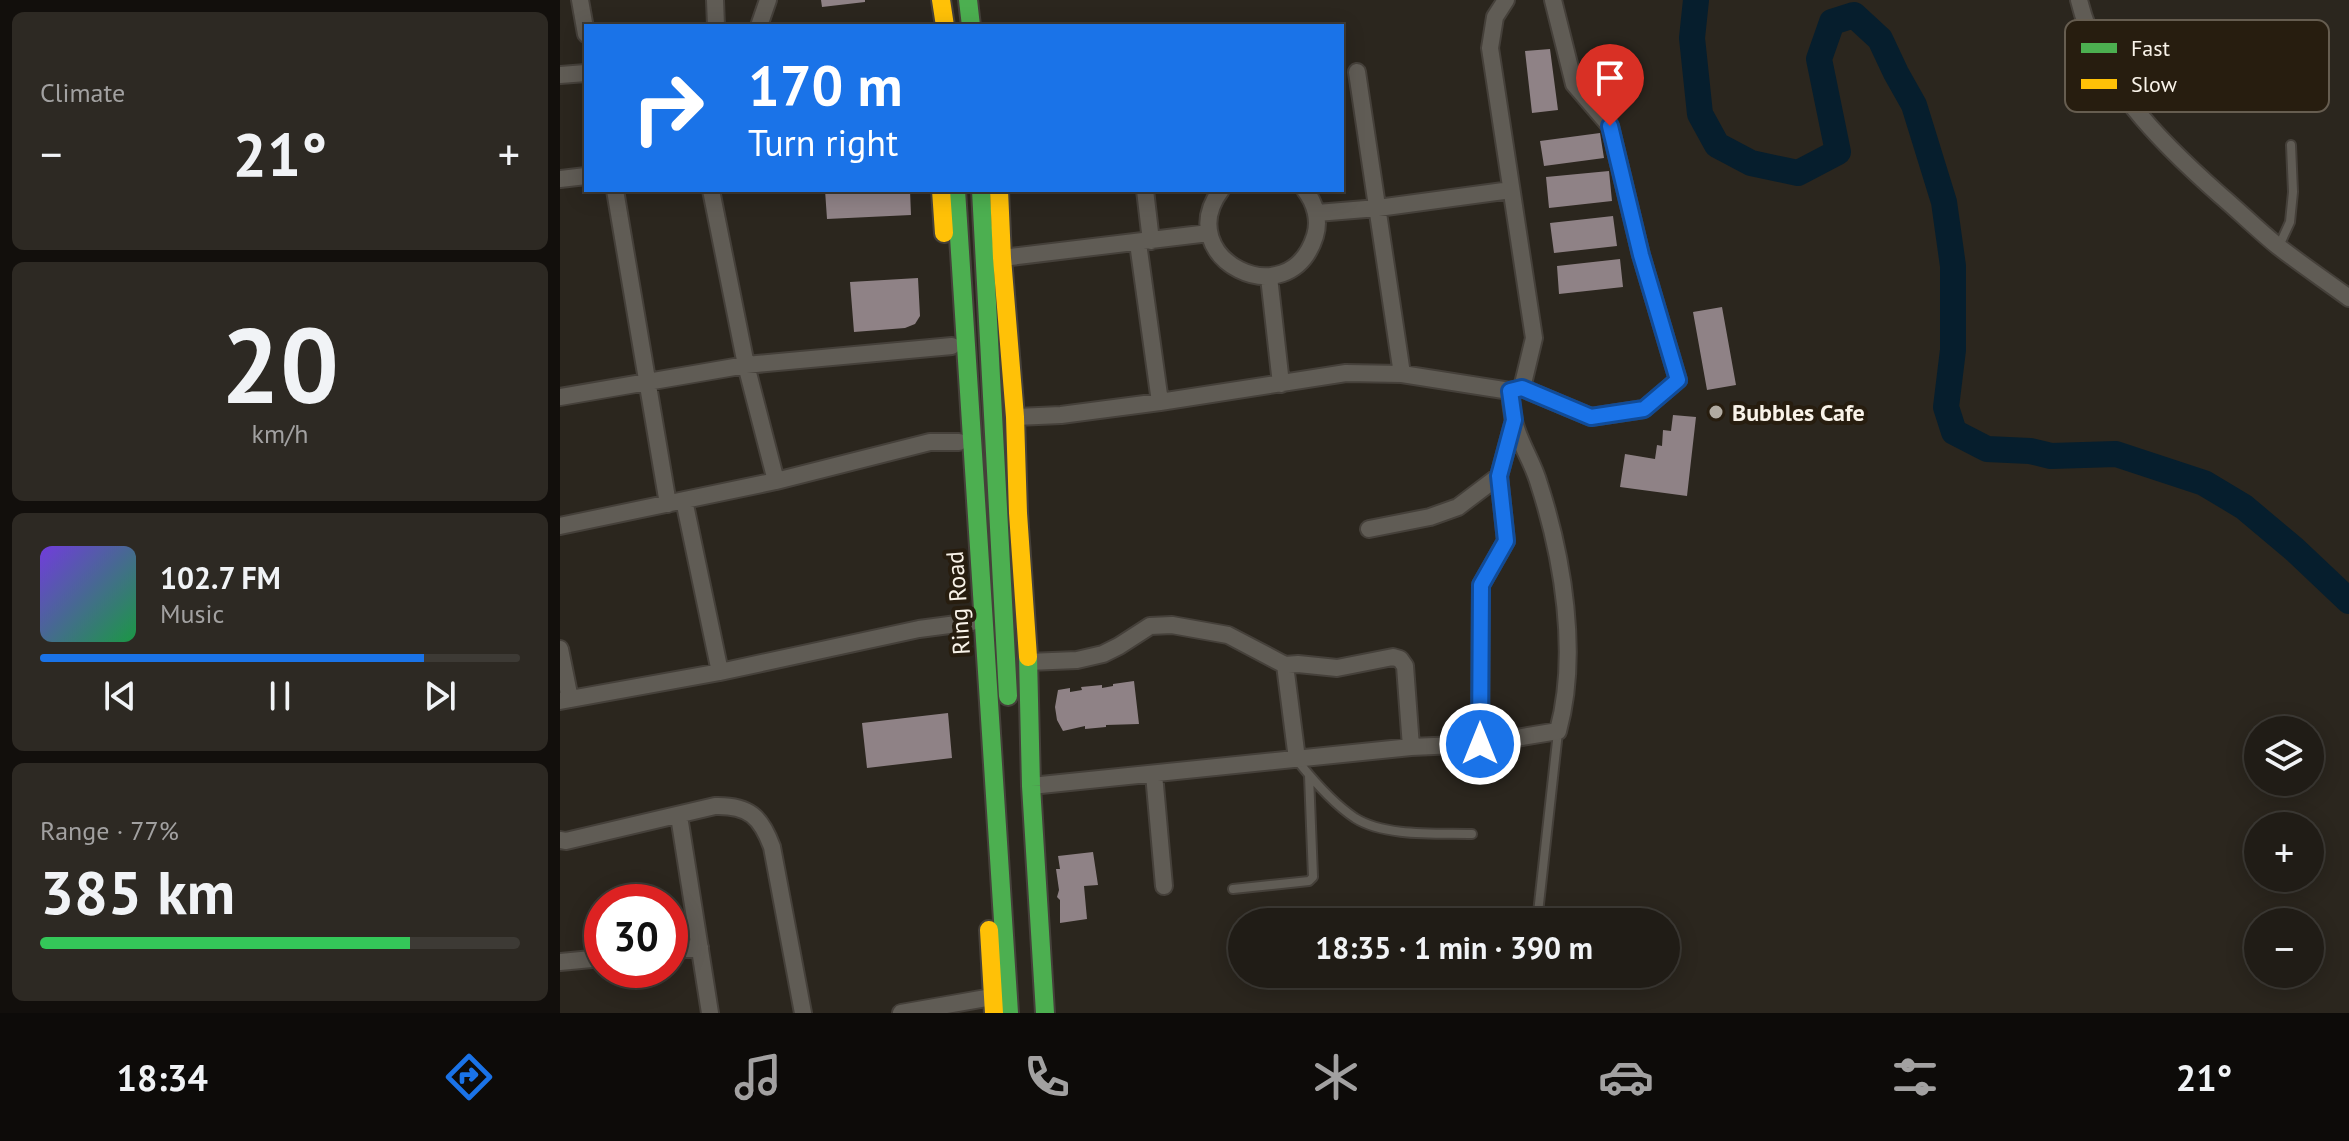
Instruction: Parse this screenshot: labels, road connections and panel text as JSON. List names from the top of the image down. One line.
{"streets":{"main road":["Ring Road"]},"places":["Bubbles Cafe"],"legend":["Fast","Slow"],"page":{"tile":["Climate",["20","km/h"],["Range · 77%","385 km"]],"turn":["170 m","Turn right"],"heat":["−","21°","+"],"song":["102.7 FM","Music"],"map_buttons":["+","−"],"limit":"30","trip":"18:35 · 1 min · 390 m","tabs":["18:34","21°"]}}
